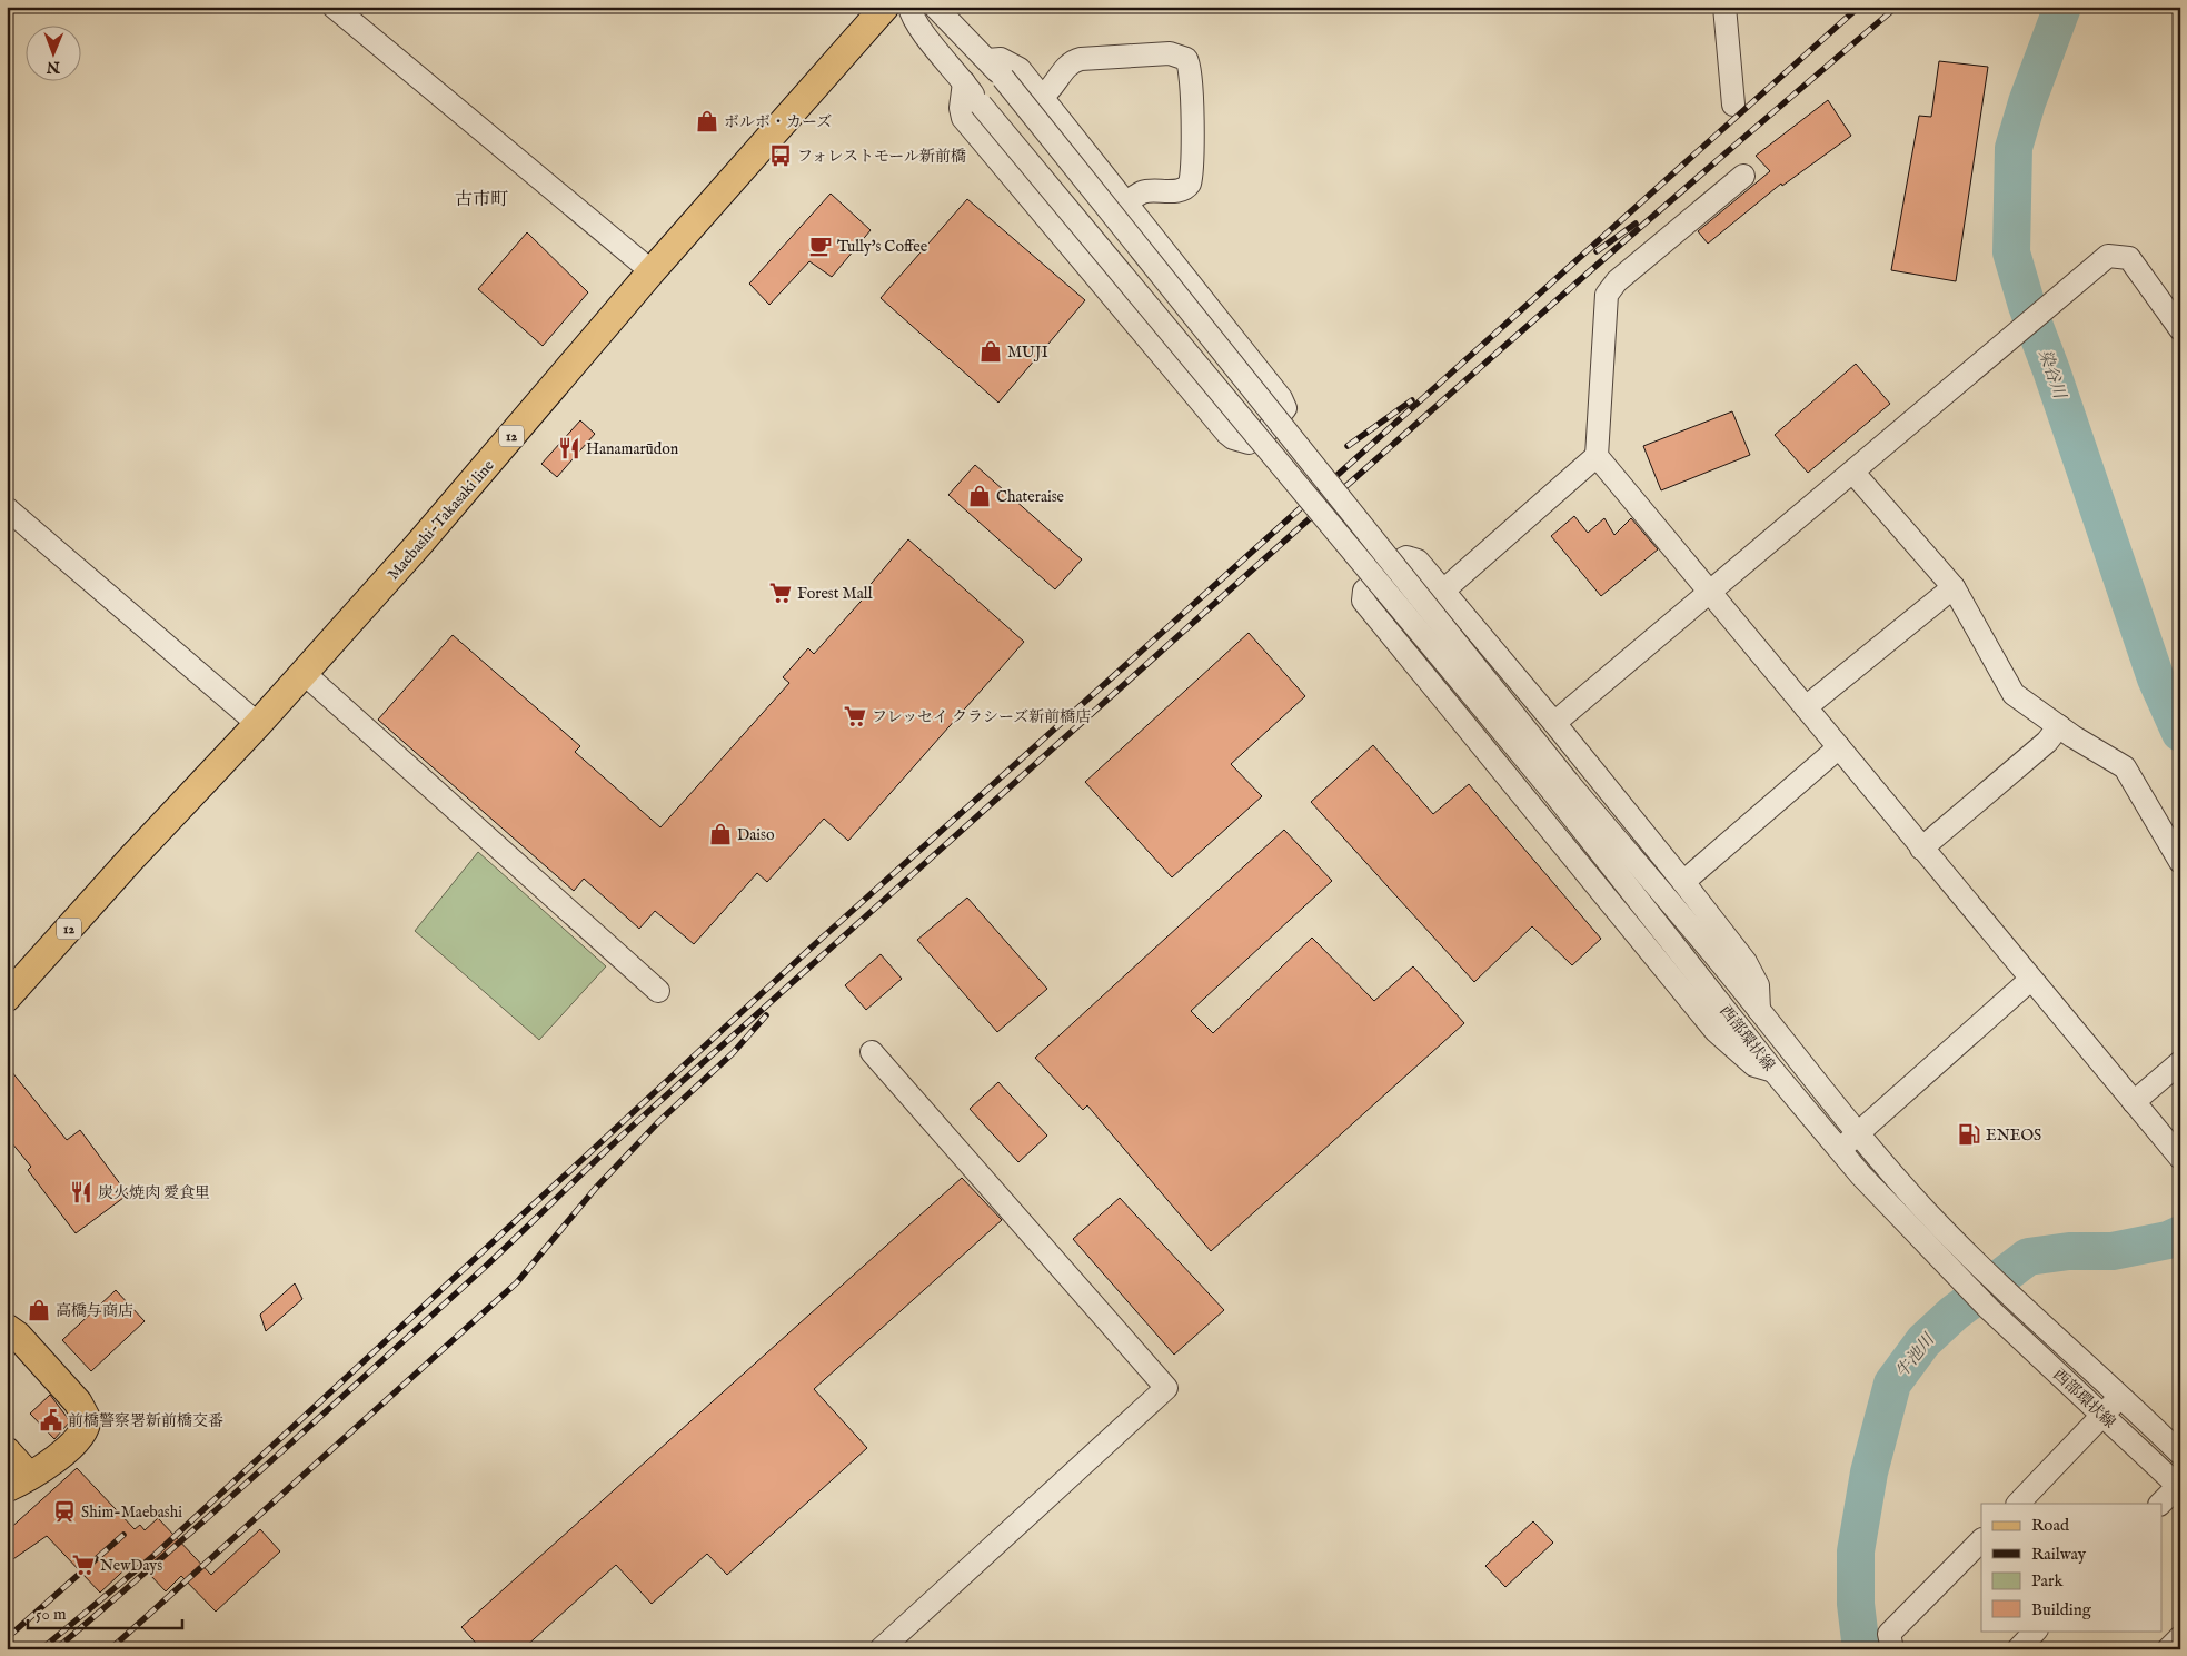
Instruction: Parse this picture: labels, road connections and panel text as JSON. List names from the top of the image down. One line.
{"streets":{"main road":["12","Maebashi-Takasaki line"],"street":["西部環状線"]},"districts":["古市町"],"water":["染谷川","牛池川"],"places":{"shop":["ボルボ・カーズ","MUJI","Chateraise","Daiso","高橋与商店"],"bus stop":["フォレストモール新前橋"],"cafe":["Tully's Coffee"],"restaurant":["Hanamarūdon","炭火焼肉 愛食里"],"supermarket":["Forest Mall","フレッセイ クラシーズ新前橋店","NewDays"],"fuel station":["ENEOS"],"public building":["前橋警察署新前橋交番"],"station":["Shim-Maebashi"]},"legend":["Road","Railway","Park","Building"],"scale_bar":"50 m","north":"bottom"}
